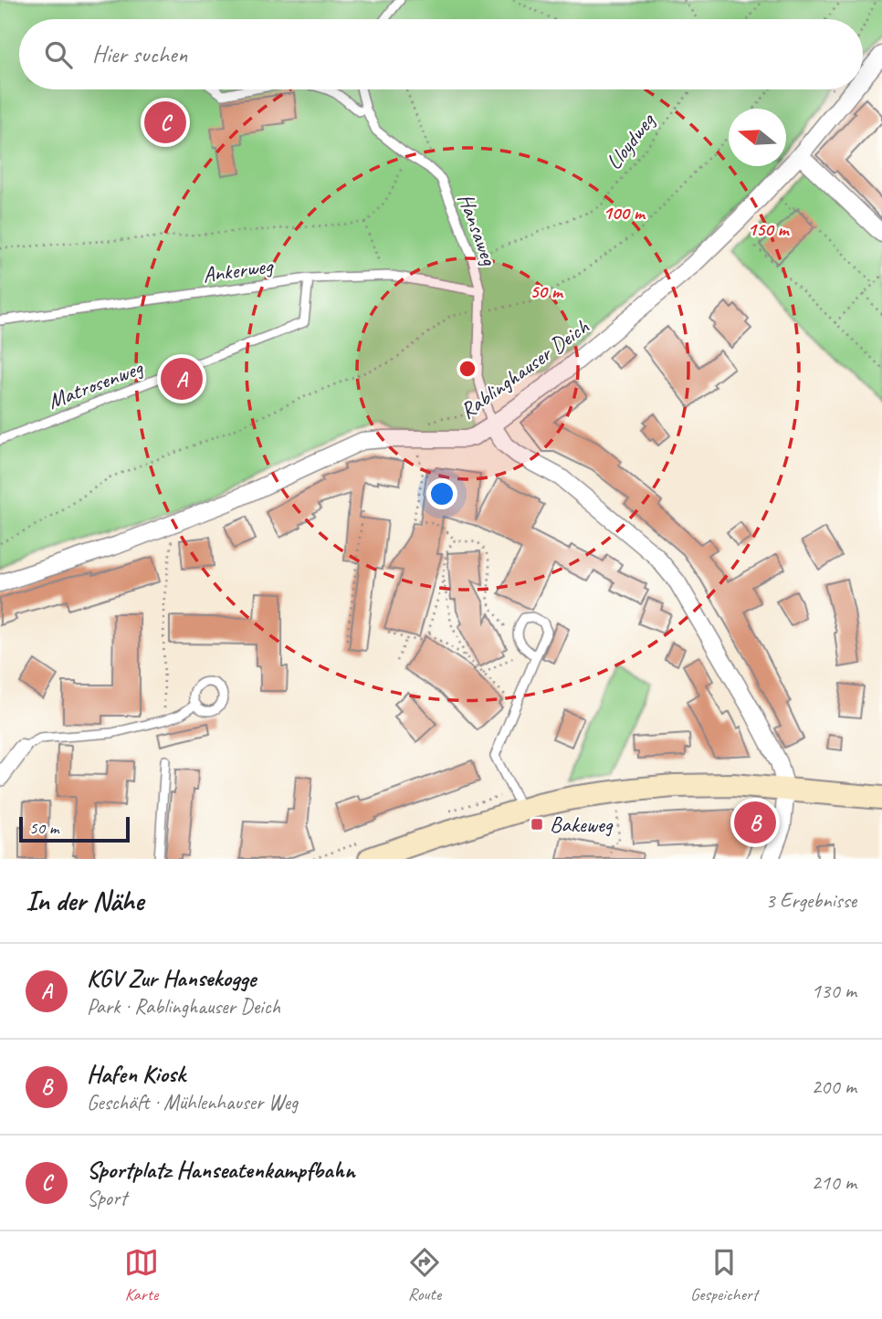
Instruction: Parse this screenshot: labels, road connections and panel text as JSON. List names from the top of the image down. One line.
{"streets":{"street":["Rablinghauser Deich"],"lane":["Hansaweg","Ankerweg","Matrosenweg"],"path":["Lloydweg"]},"crossings":[["Lloydweg","Hansaweg"],["Hansaweg","Ankerweg"],["Hansaweg","Rablinghauser Deich"],["Ankerweg","Matrosenweg"]],"places":{"transit":["Bakeweg"]},"scale_bar":"50 m","north":"left","page":{"search":"Hier suchen","pins":["C","A","B"],"scale":"50 m","heading":["In der Nähe","3 Ergebnisse"],"list":[{"mark":"A","name":"KGV Zur Hansekogge","note":"Park · Rablinghauser Deich","value":"130 m"},{"mark":"B","name":"Hafen Kiosk","note":"Geschäft · Mühlenhauser Weg","value":"200 m"},{"mark":"C","name":"Sportplatz Hanseatenkampfbahn","note":"Sport","value":"210 m"}],"nav":["Karte","Route","Gespeichert"]},"rings":["100 m","150 m","50 m"]}
